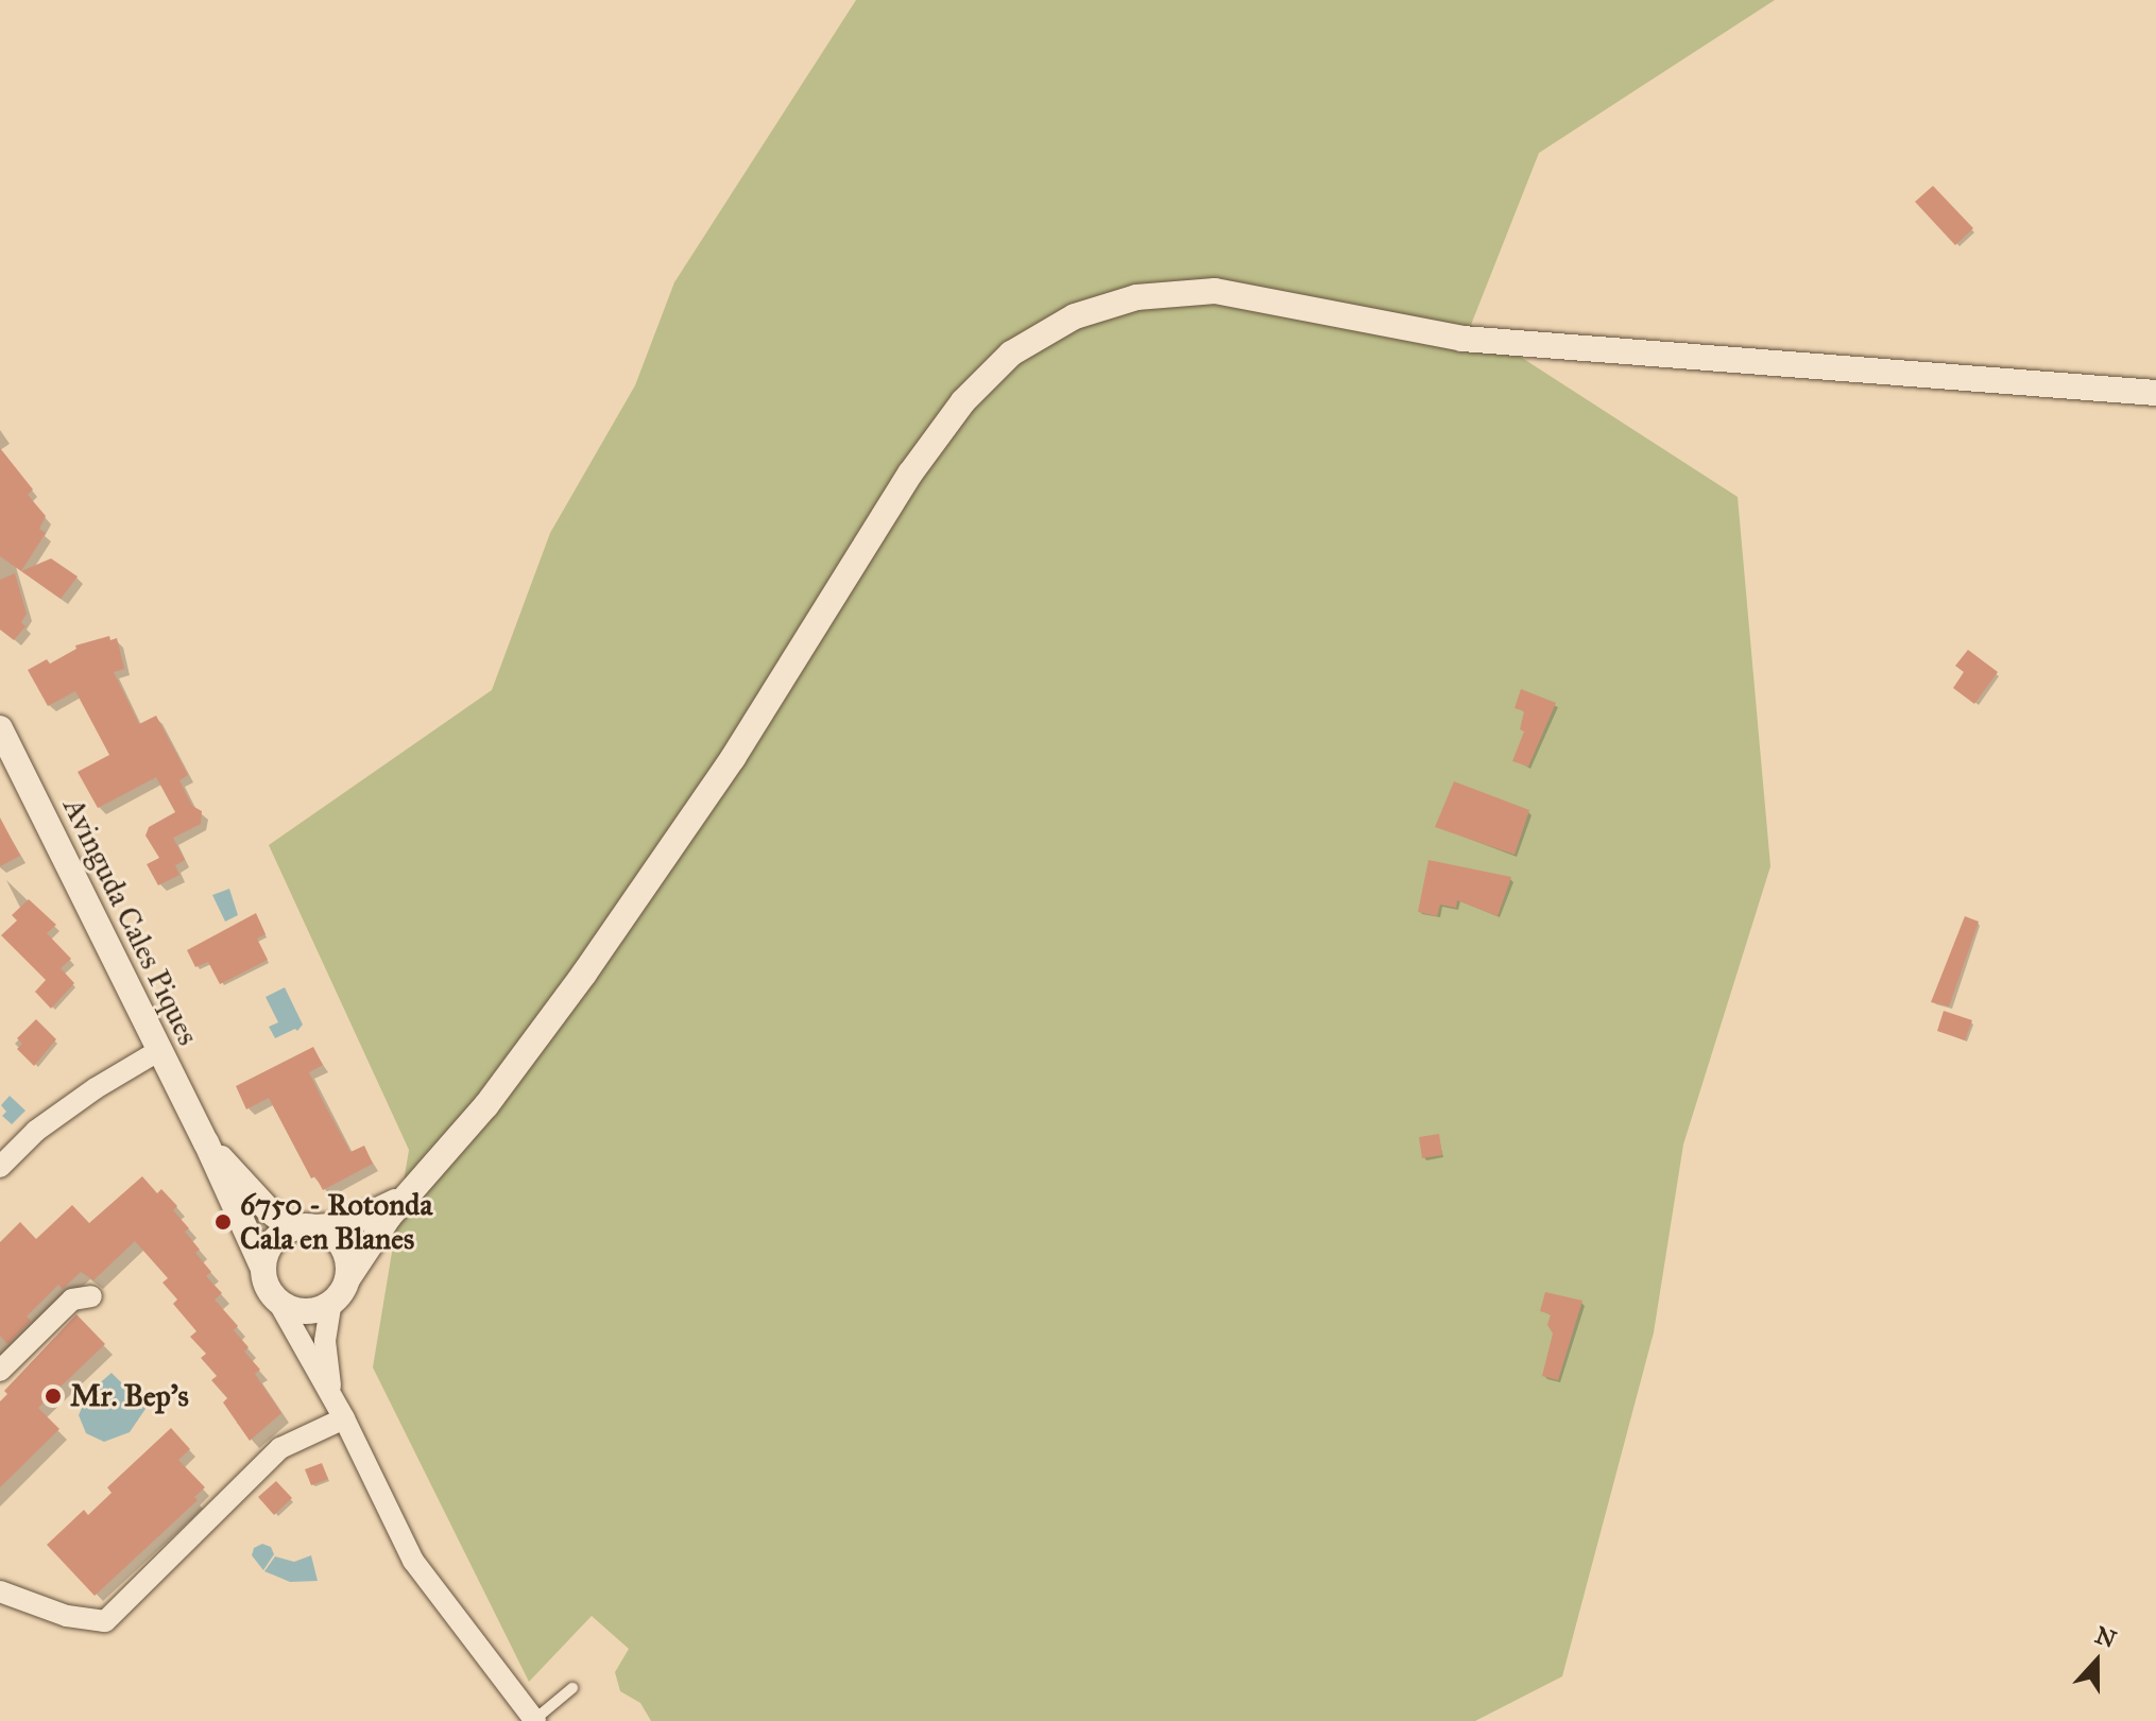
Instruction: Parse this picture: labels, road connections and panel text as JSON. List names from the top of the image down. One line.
{"streets":{"street":["Avinguda Cales Piques"]},"places":["6750 - Rotonda Cala en Blanes","Mr. Bep's"],"north":"top"}
